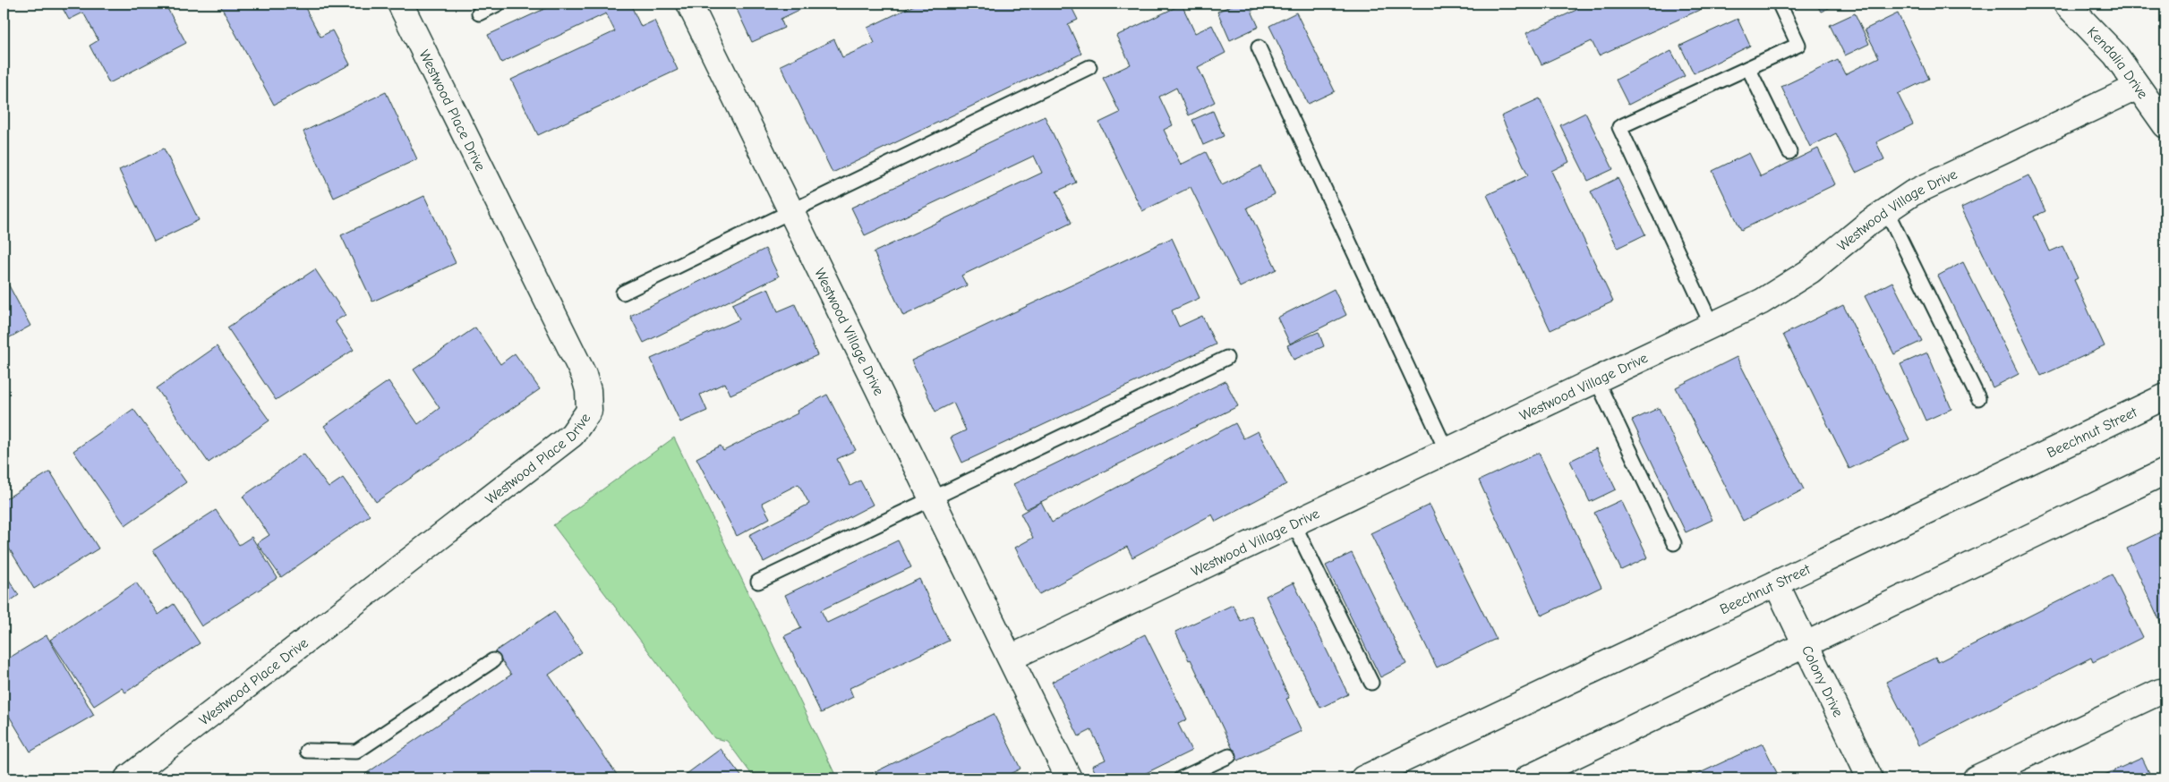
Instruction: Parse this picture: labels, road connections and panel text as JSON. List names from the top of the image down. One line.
{"streets":{"street":["Kendalia Drive","Westwood Place Drive","Westwood Village Drive","Beechnut Street","Colony Drive"]},"crossings":[["Kendalia Drive","Westwood Village Drive"],["Beechnut Street","Colony Drive"]]}
